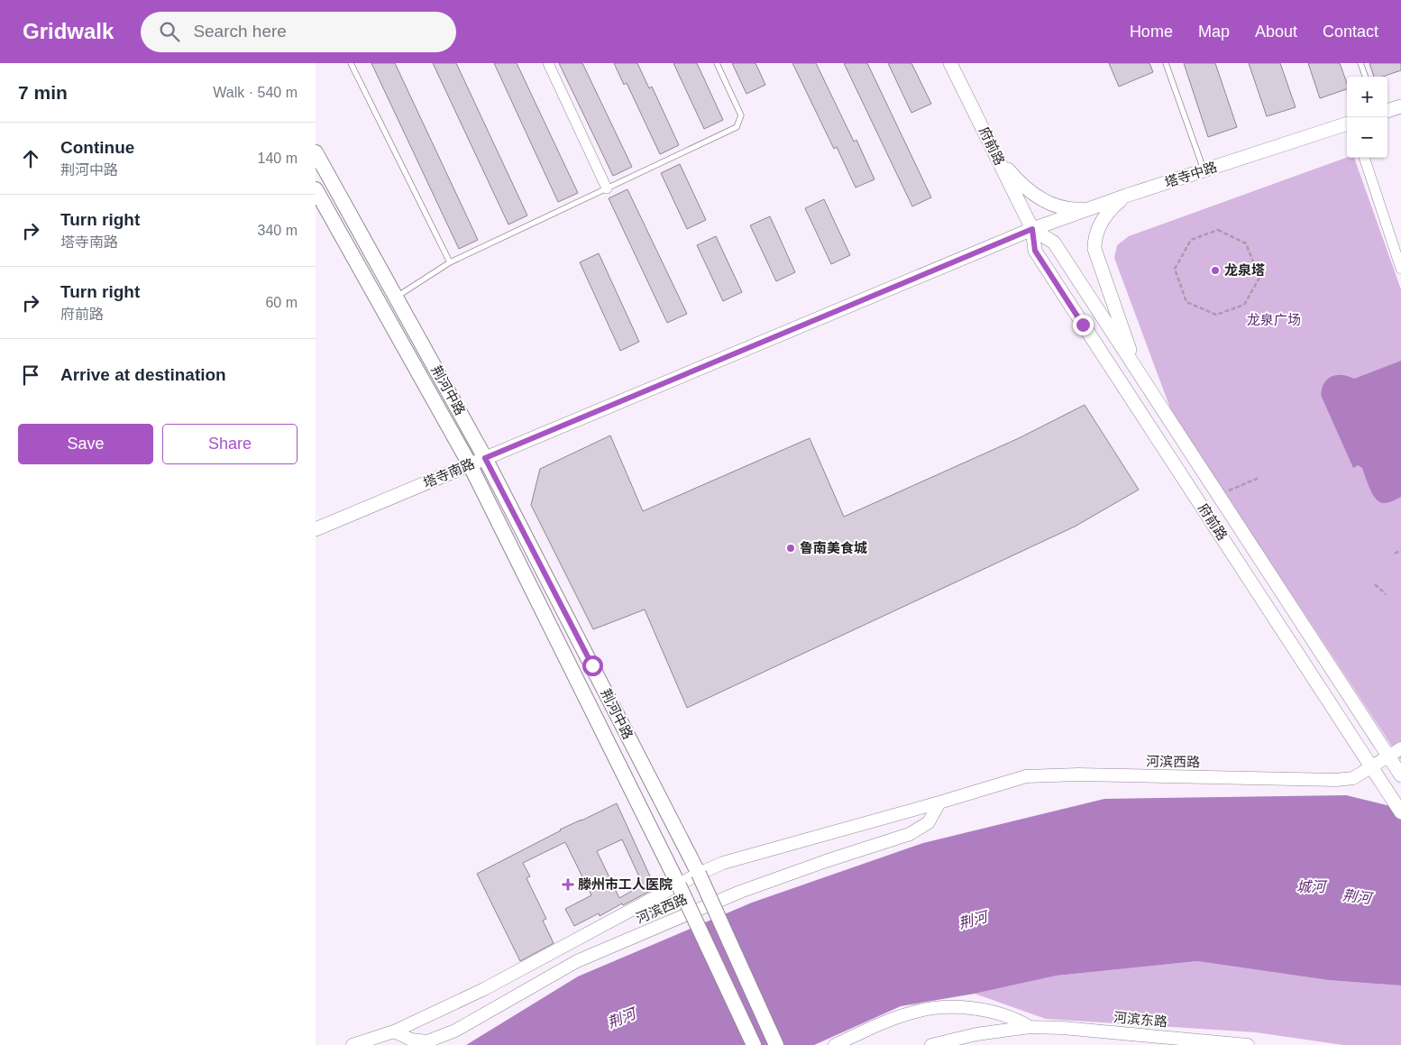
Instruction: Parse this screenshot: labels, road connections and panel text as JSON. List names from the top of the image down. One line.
{"streets":{"main road":["府前路","塔寺中路","荆河中路","塔寺南路"],"street":["河滨西路","河滨东路"]},"crossings":[["府前路","塔寺中路"],["府前路","塔寺南路"],["府前路","河滨西路"],["塔寺中路","塔寺南路"],["荆河中路","塔寺南路"],["荆河中路","河滨西路"]],"water":["城河","荆河"],"parks":["龙泉广场"],"places":{"other":["龙泉塔","鲁南美食城"],"health":["滕州市工人医院"]},"page":{"header":"Gridwalk","search":"Search here","nav":["Home","Map","About","Contact"],"heading":["7 min","Walk · 540 m"],"map_buttons":["+","−"],"list":[["Continue","荆河中路","140 m"],["Turn right","塔寺南路","340 m"],["Turn right","府前路","60 m"],"Arrive at destination"],"buttons":["Save","Share"]}}
